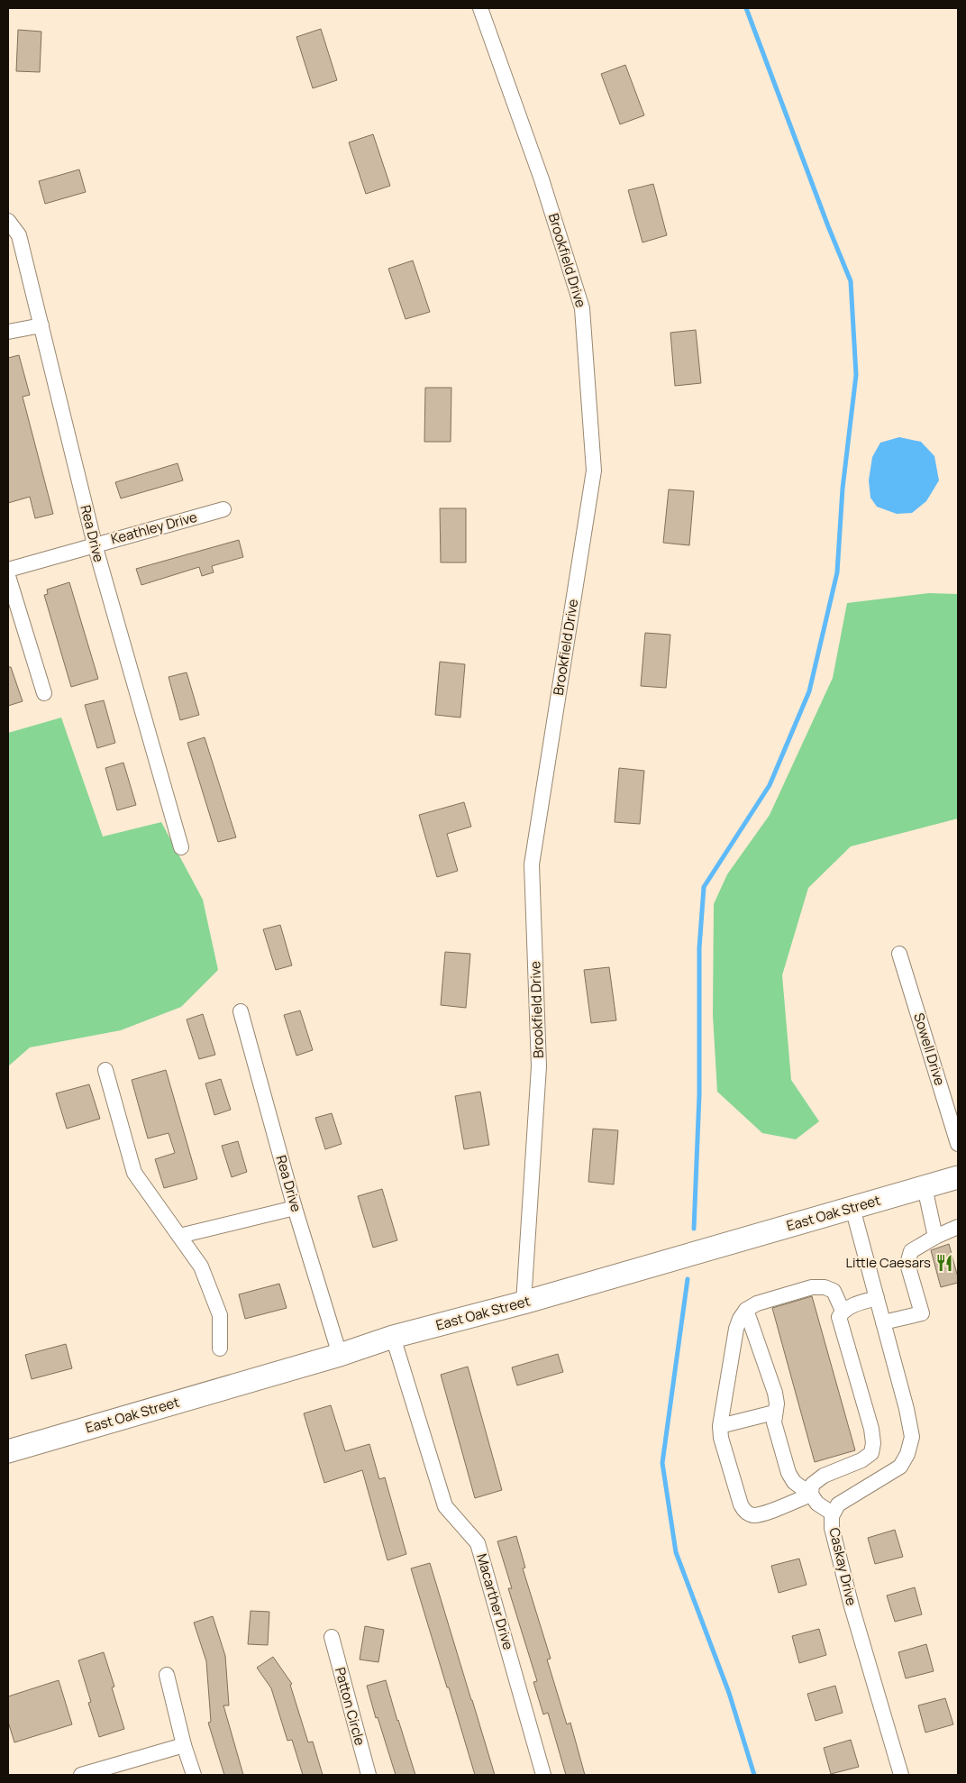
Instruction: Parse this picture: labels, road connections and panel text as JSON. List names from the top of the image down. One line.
{"streets":{"highway":["East Oak Street"],"street":["Brookfield Drive","Keathley Drive","Rea Drive","Sowell Drive","Caskay Drive","Macarther Drive","Patton Circle"]},"crossings":[["Brookfield Drive","East Oak Street"],["Keathley Drive","Rea Drive"],["Rea Drive","East Oak Street"],["East Oak Street","Caskay Drive"],["East Oak Street","Macarther Drive"]],"places":{"restaurant":["Little Caesars"]}}
